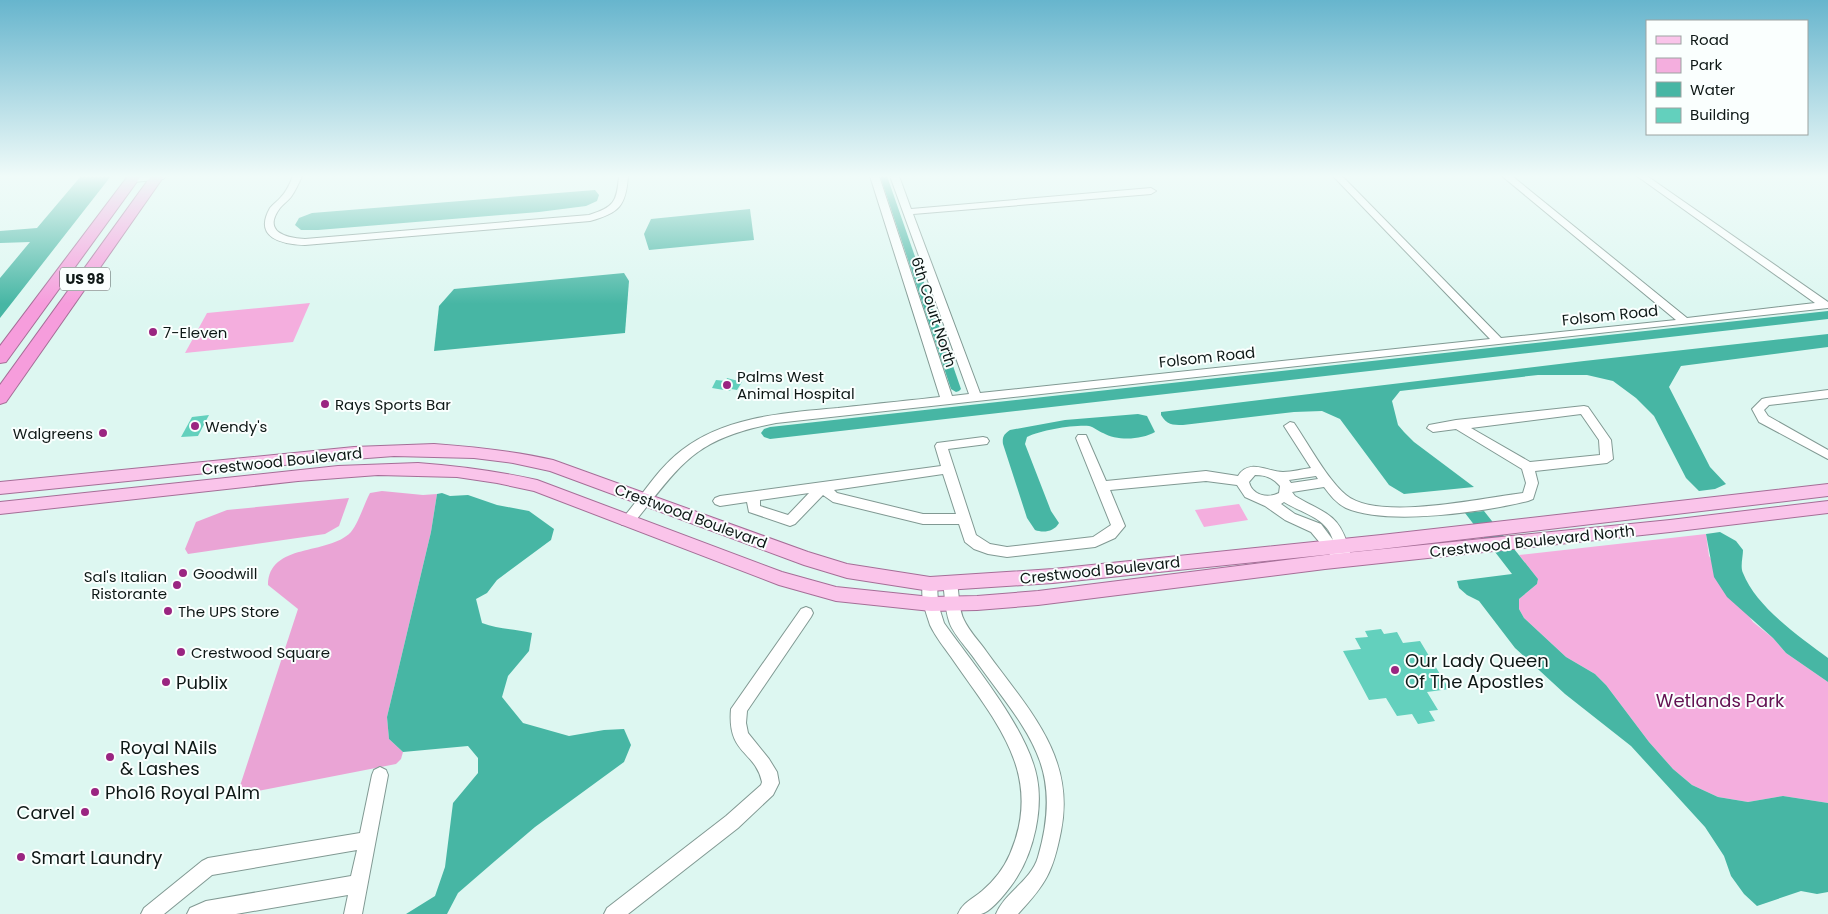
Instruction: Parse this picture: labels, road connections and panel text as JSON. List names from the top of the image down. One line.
{"streets":{"highway":["US 98"],"main road":["Crestwood Boulevard","Crestwood Boulevard North"],"street":["6th Court North","Folsom Road"]},"crossings":[["6th Court North","Folsom Road"],["Folsom Road","Crestwood Boulevard"],["Crestwood Boulevard","Crestwood Boulevard North"]],"parks":["Wetlands Park"],"places":["7-Eleven","Palms West Animal Hospital","Rays Sports Bar","Wendy's","Walgreens","Goodwill","Sal's Italian Ristorante","The UPS Store","Crestwood Square","Our Lady Queen Of The Apostles","Publix","Royal NAils & Lashes","Pho16 Royal PAlm","Carvel","Smart Laundry"],"legend":["Road","Park","Water","Building"]}
